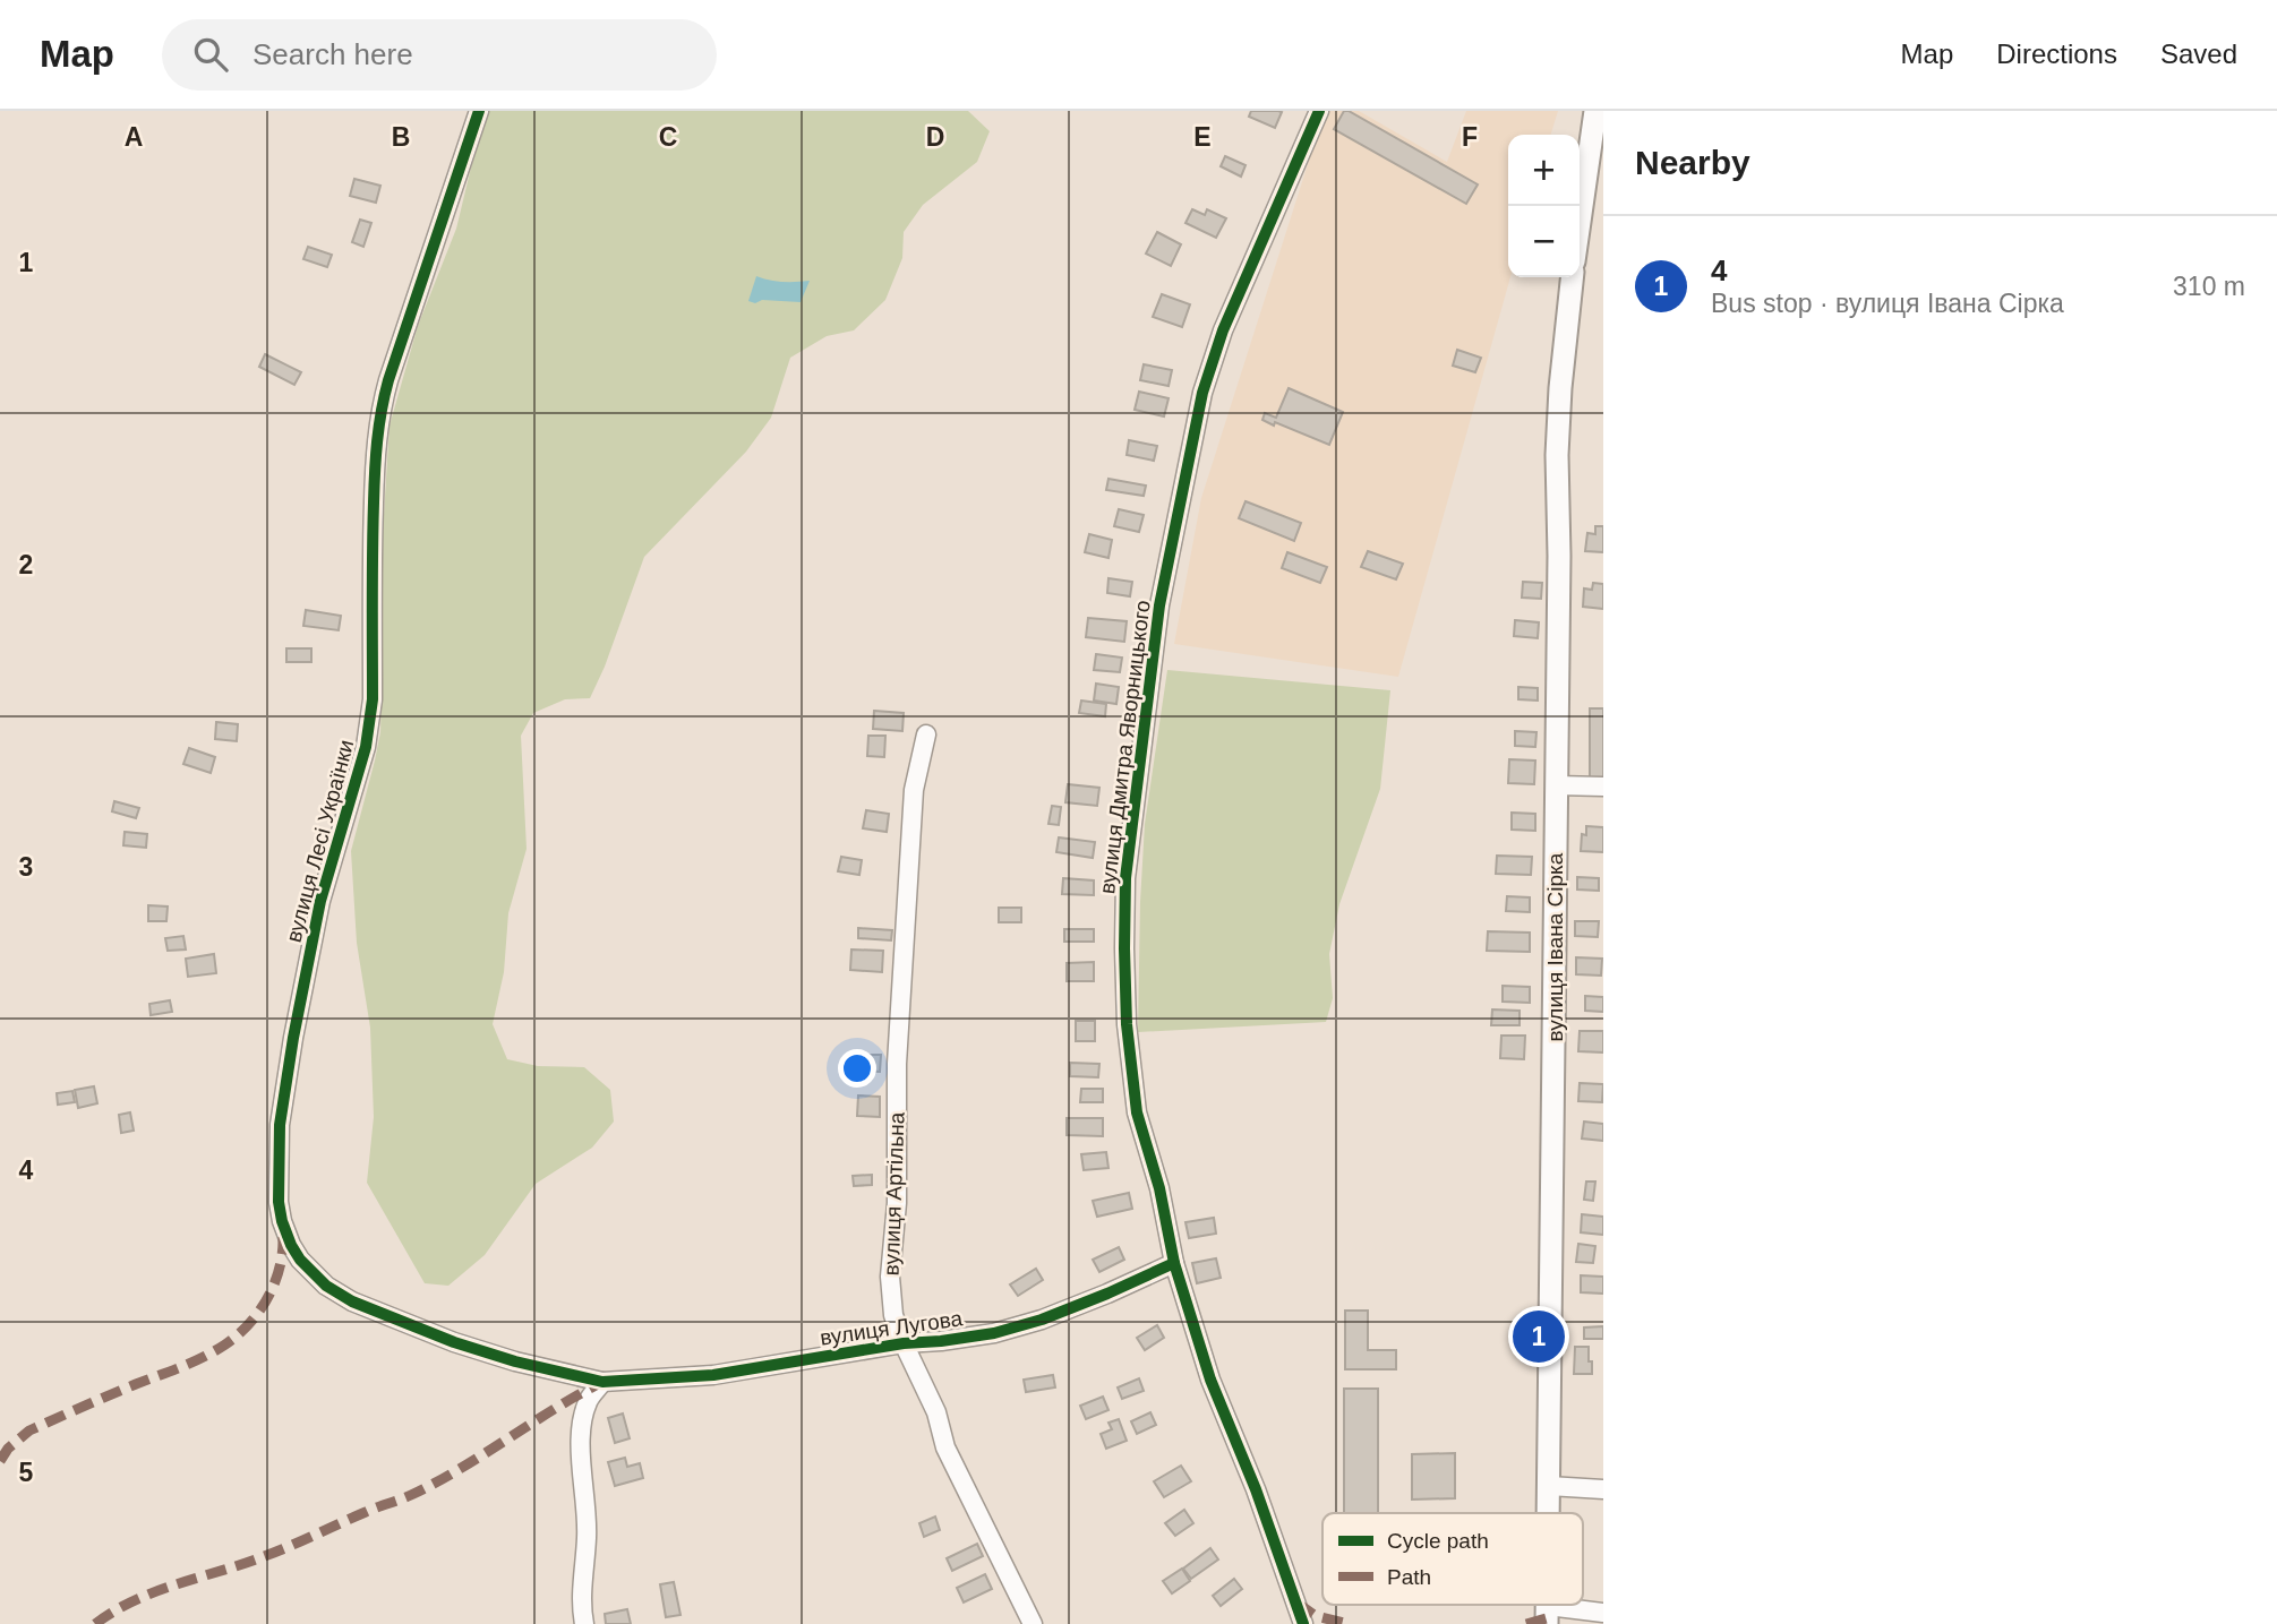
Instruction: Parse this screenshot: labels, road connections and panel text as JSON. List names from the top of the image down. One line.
{"streets":{"street":["вулиця Дмитра Яворницького","вулиця Лесі Українки","вулиця Івана Сірка","вулиця Артільна","вулиця Лугова"]},"crossings":[["вулиця Дмитра Яворницького","вулиця Лугова"],["вулиця Лесі Українки","вулиця Лугова"],["вулиця Артільна","вулиця Лугова"]],"legend":["Cycle path","Path"],"page":{"header":"Map","search":"Search here","nav":["Map","Directions","Saved"],"heading":"Nearby","map_buttons":["+","−"],"list":[{"mark":"1","name":"4","note":"Bus stop · вулиця Івана Сірка","value":"310 m"}],"pins":"1"},"grid":{"columns":["A","B","C","D","E","F"],"rows":["1","2","3","4","5"]}}
